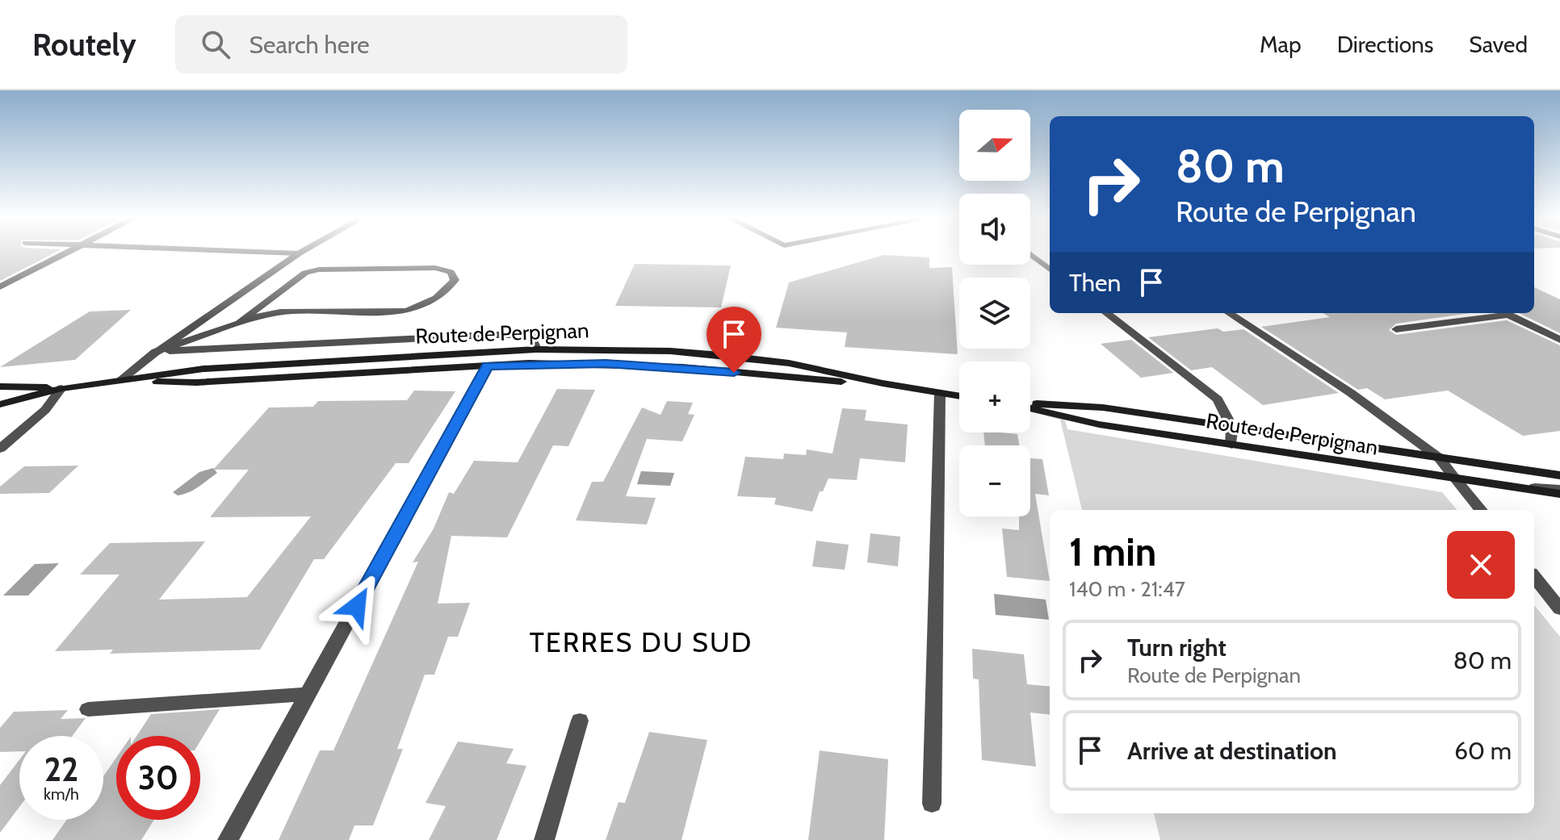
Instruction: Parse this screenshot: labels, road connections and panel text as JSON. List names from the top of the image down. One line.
{"streets":{"main road":["Route de Perpignan"]},"districts":["TERRES DU SUD"],"north":"right","page":{"header":"Routely","search":"Search here","nav":["Map","Directions","Saved"],"map_buttons":["+","−"],"turn":["80 m","Route de Perpignan"],"then":"Then","heading":["1 min","140 m · 21:47"],"list":[{"name":"Turn right","note":"Route de Perpignan","value":"80 m"},{"name":"Arrive at destination","value":"60 m"}],"speed":"22 km/h","limit":"30"}}
